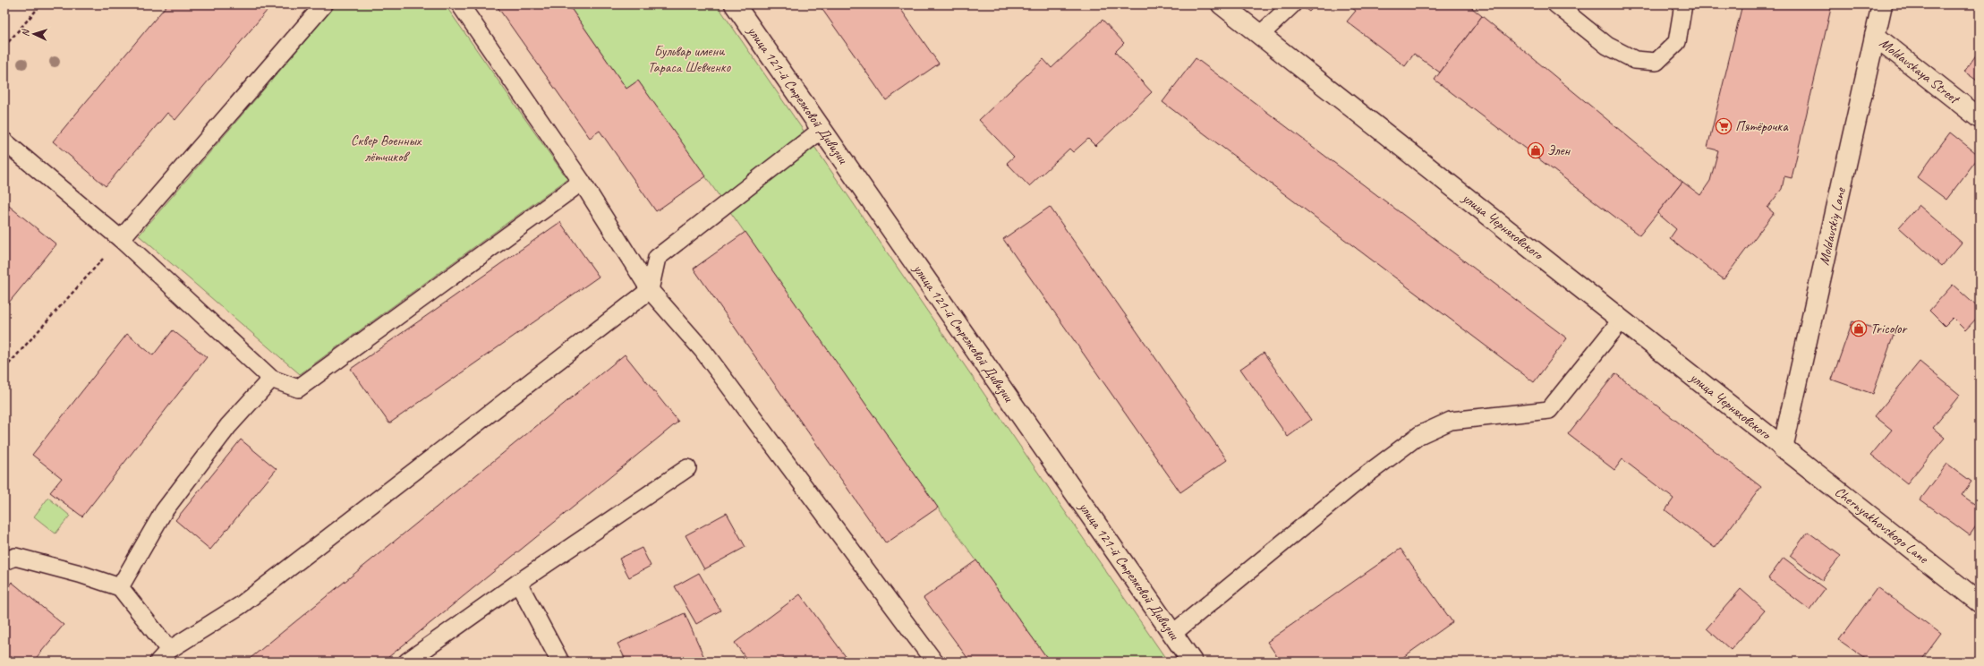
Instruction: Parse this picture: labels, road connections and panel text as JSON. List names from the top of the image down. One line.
{"streets":{"street":["Moldavskaya Street","улица 121-й Стрелковой Дивизии","улица Черняховского","Moldavskiy Lane","Chernyakhovskogo Lane"]},"crossings":[["Moldavskaya Street","Moldavskiy Lane"],["улица Черняховского","Moldavskiy Lane"],["улица Черняховского","Chernyakhovskogo Lane"],["Moldavskiy Lane","Chernyakhovskogo Lane"]],"parks":["Бульвар имени Тараса Шевченко","Сквер Военных лётчиков"],"places":{"supermarket":["Пятёрочка"],"shop":["Элен","Tricolor"]},"north":"left"}
